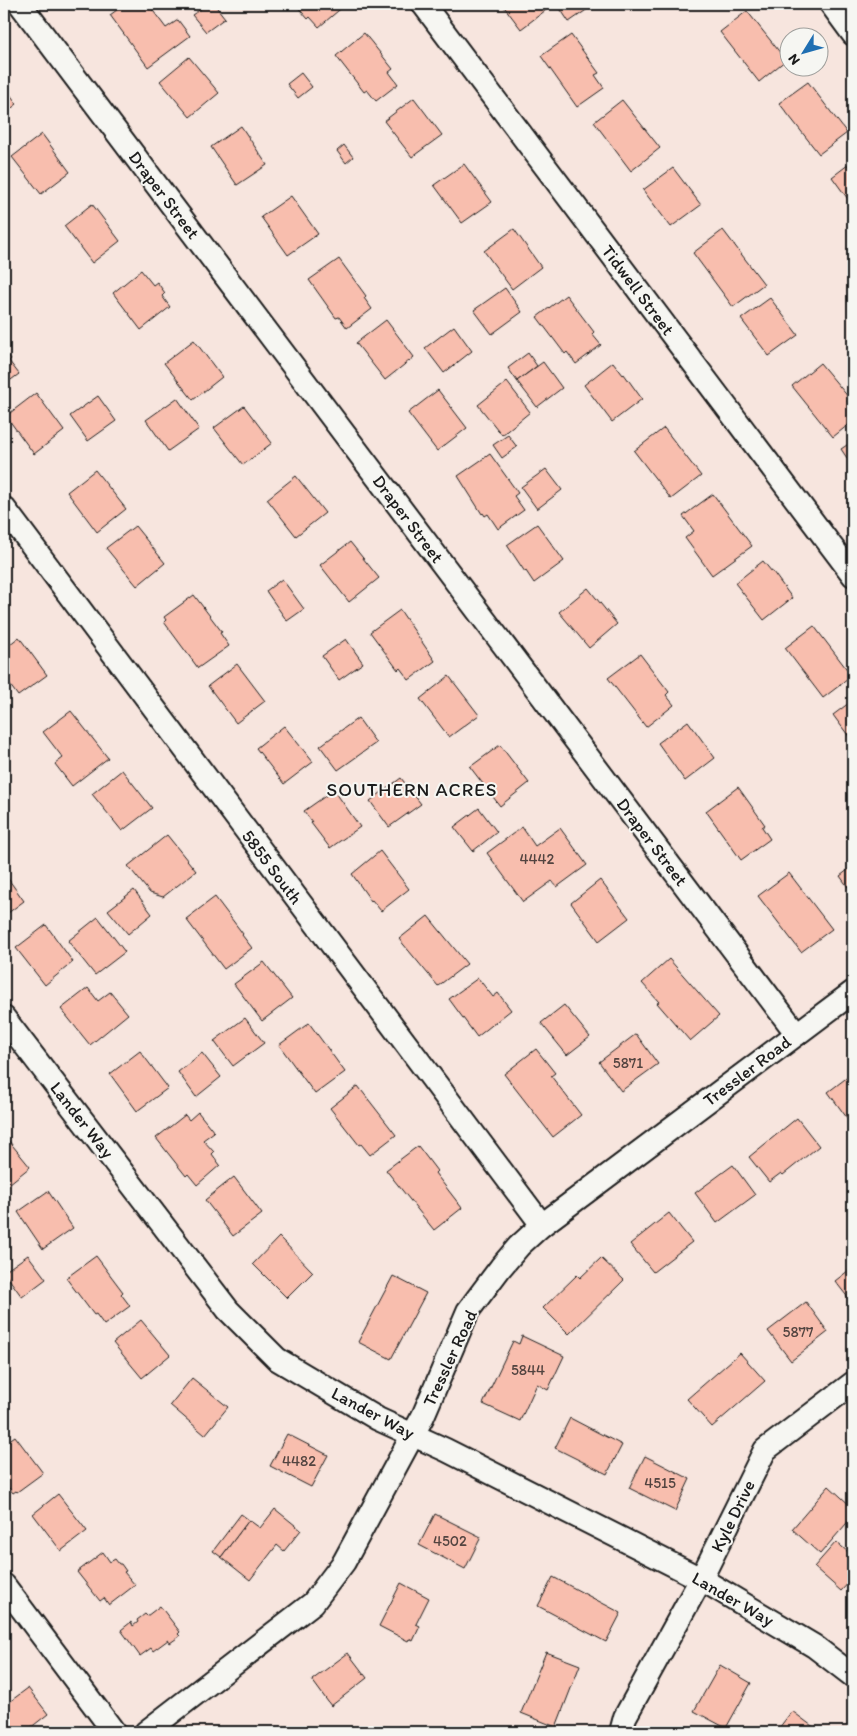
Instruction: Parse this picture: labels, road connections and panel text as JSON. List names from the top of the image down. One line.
{"streets":{"street":["Draper Street","Tidwell Street","5855 South","Tressler Road","Lander Way","Kyle Drive"]},"crossings":[["Draper Street","Tressler Road"],["5855 South","Tressler Road"],["Tressler Road","Lander Way"],["Lander Way","Kyle Drive"]],"districts":["SOUTHERN ACRES"],"house_numbers":["4442","5871","5877","5844","4482","4515","4502"],"north":"bottom left"}
